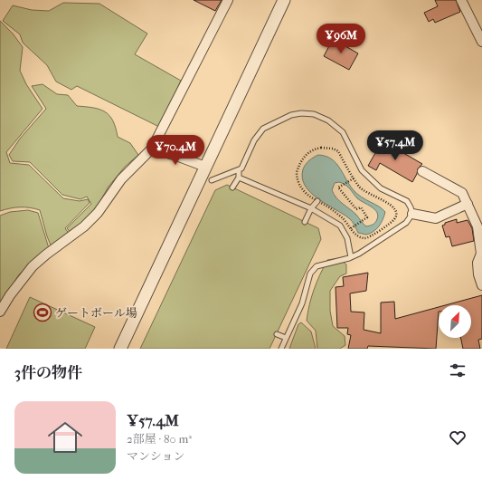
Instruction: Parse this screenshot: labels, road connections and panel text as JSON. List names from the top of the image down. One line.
{"places":{"sports":["ゲートボール場"]},"north":"top right","page":{"price":["¥96M","¥57.4M","¥70.4M"],"heading":"3件の物件","list":[{"name":"¥57.4M","note":"2部屋 · 80 m² · マンション"}]}}
